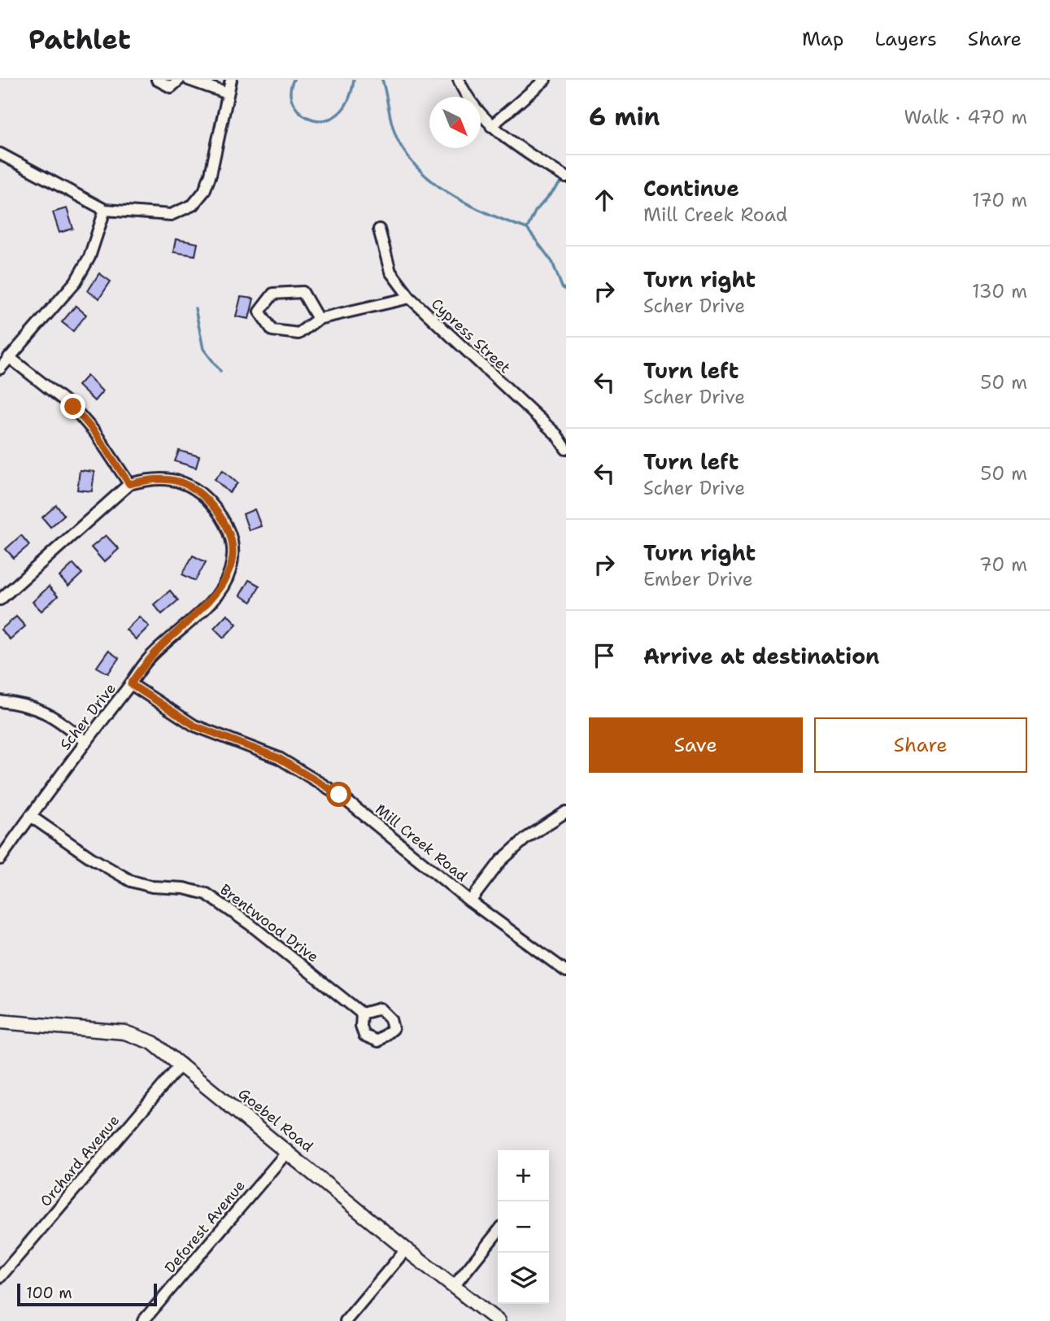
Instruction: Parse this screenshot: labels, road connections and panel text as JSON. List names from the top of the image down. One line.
{"streets":{"street":["Cypress Street","Scher Drive","Mill Creek Road","Brentwood Drive","Goebel Road","Orchard Avenue","Deforest Avenue"]},"crossings":[["Scher Drive","Mill Creek Road"],["Scher Drive","Brentwood Drive"],["Goebel Road","Orchard Avenue"],["Goebel Road","Deforest Avenue"]],"scale_bar":"100 m","north":"bottom right","page":{"header":"Pathlet","nav":["Map","Layers","Share"],"heading":["6 min","Walk · 470 m"],"list":[["Continue","Mill Creek Road","170 m"],["Turn right","Scher Drive","130 m"],["Turn left","Scher Drive","50 m"],["Turn left","Scher Drive","50 m"],["Turn right","Ember Drive","70 m"],"Arrive at destination"],"buttons":["Save","Share"],"map_buttons":["+","−"],"scale":"100 m"}}
